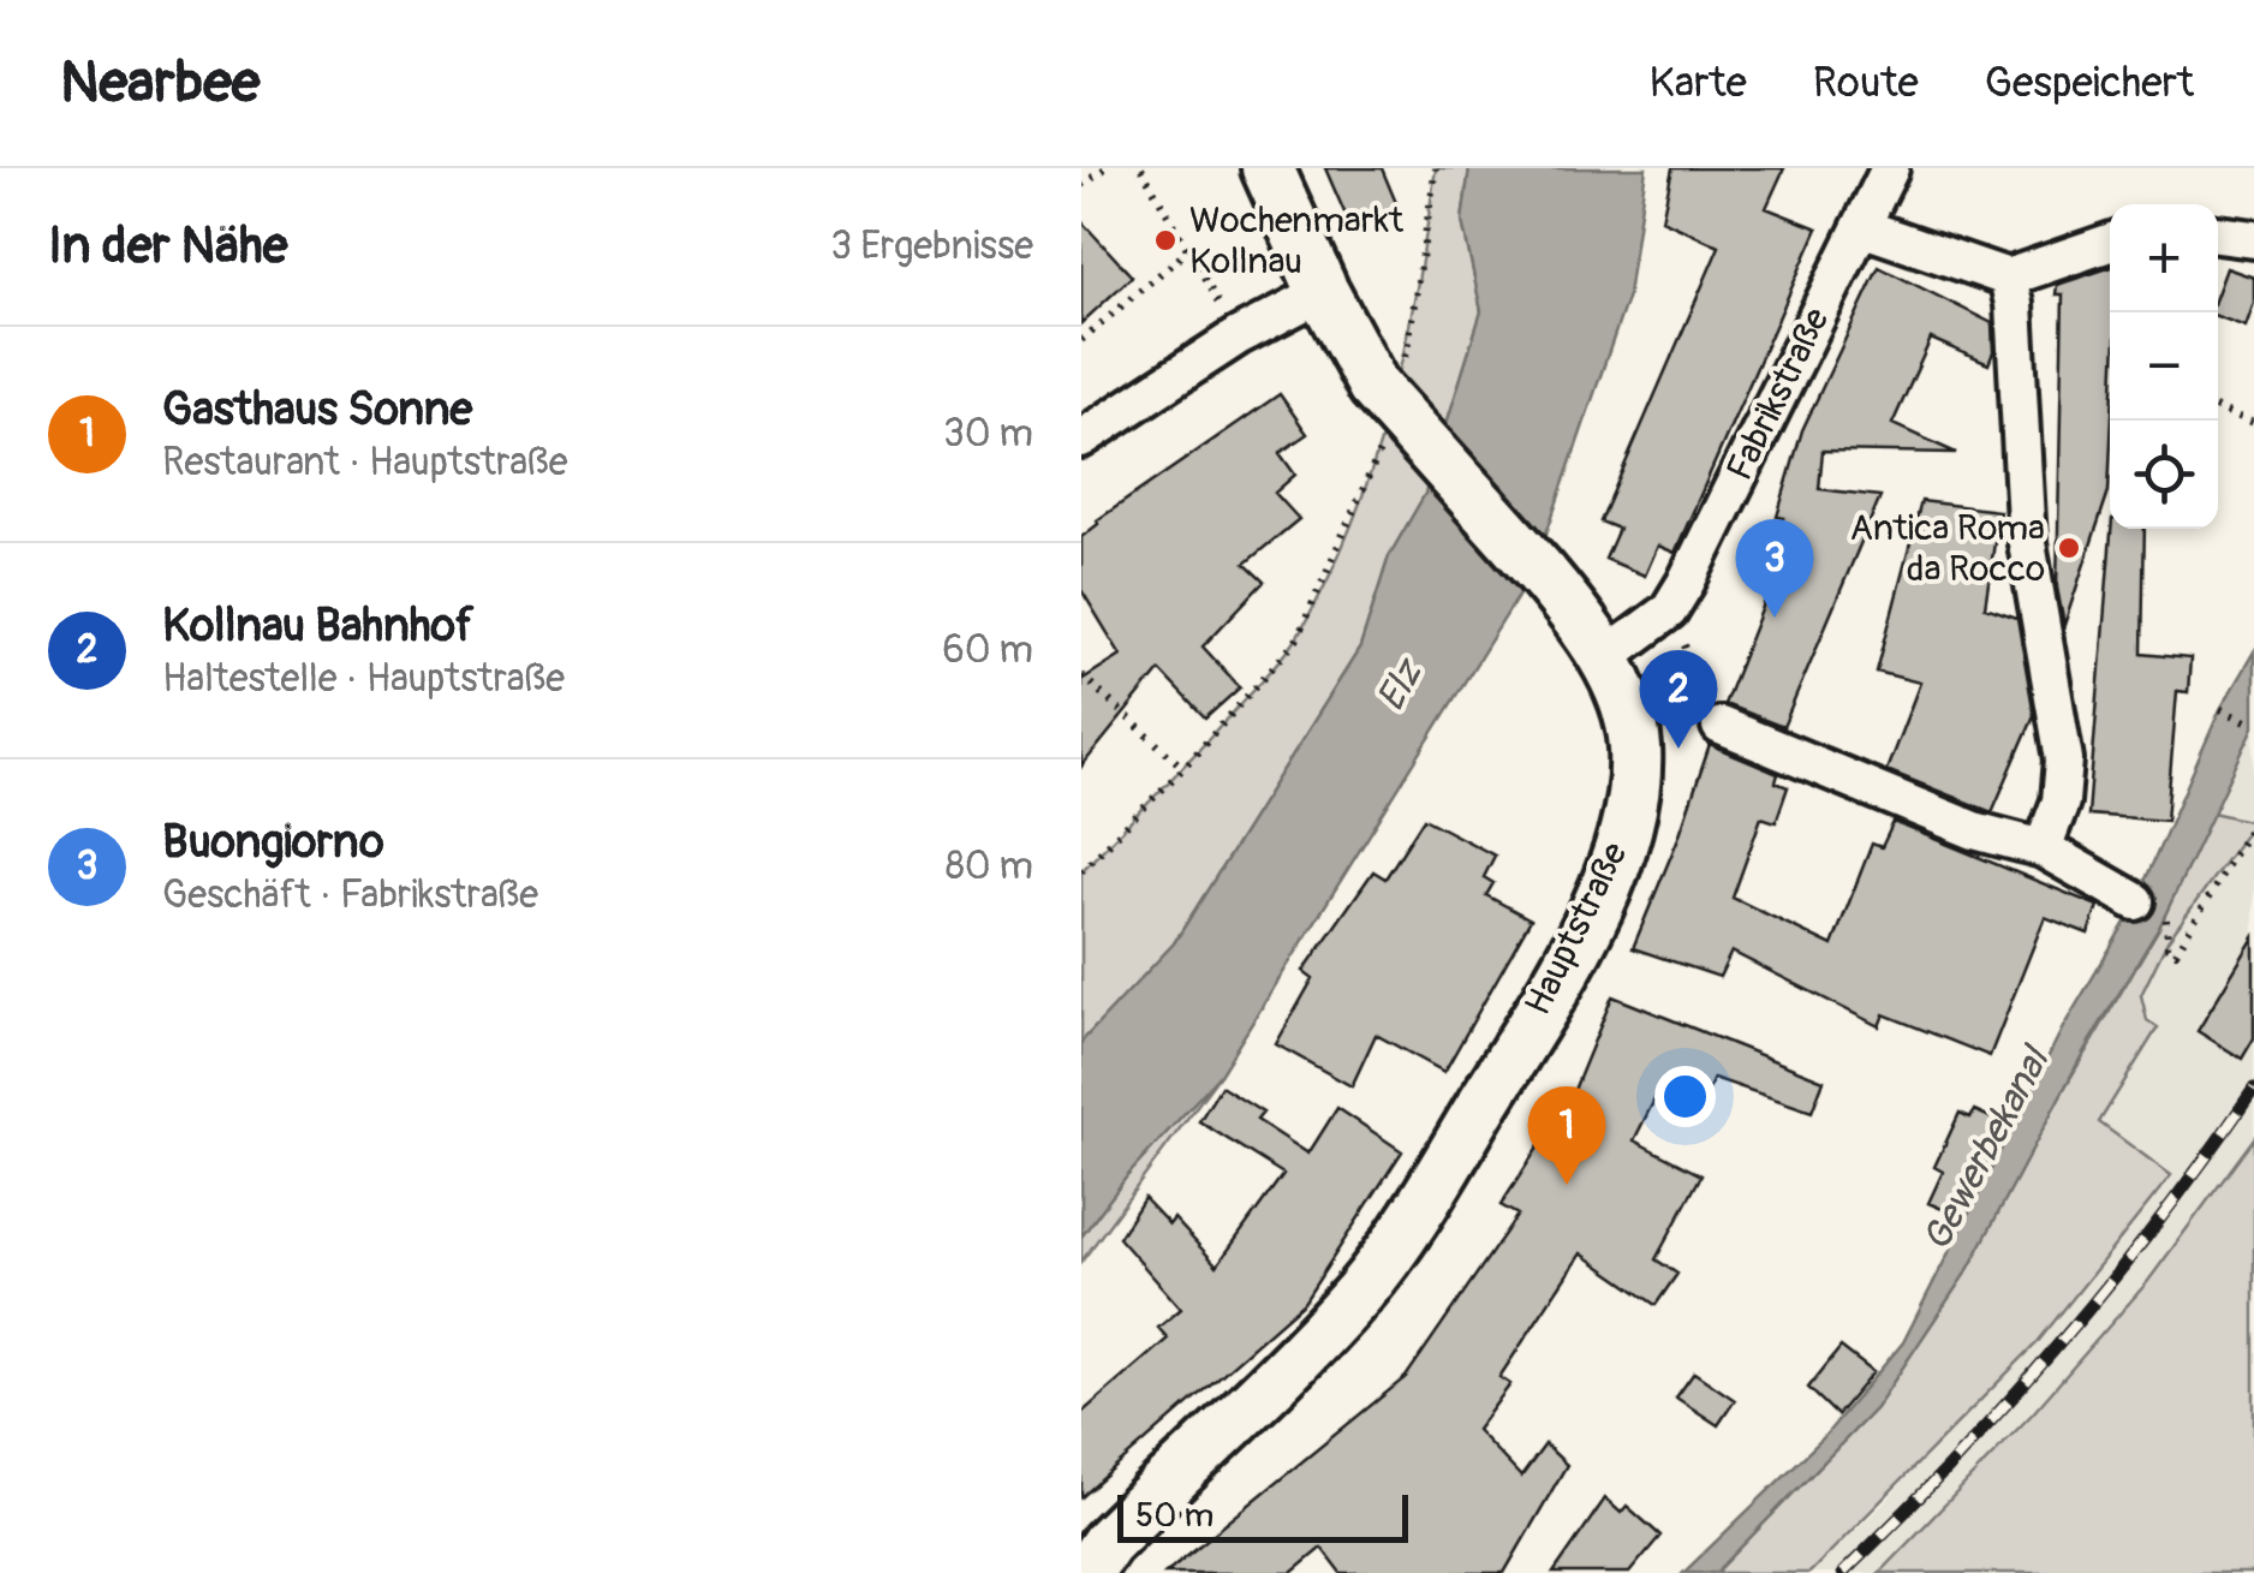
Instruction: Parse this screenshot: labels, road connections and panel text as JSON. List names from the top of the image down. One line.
{"streets":{"street":["Fabrikstraße","Hauptstraße"]},"crossings":[["Fabrikstraße","Hauptstraße"]],"water":["Elz","Gewerbekanal"],"places":["Wochenmarkt Kollnau","Antica Roma da Rocco"],"scale_bar":"50 m","page":{"header":"Nearbee","nav":["Karte","Route","Gespeichert"],"heading":["In der Nähe","3 Ergebnisse"],"map_buttons":["+","−"],"list":[{"mark":"1","name":"Gasthaus Sonne","note":"Restaurant · Hauptstraße","value":"30 m"},{"mark":"2","name":"Kollnau Bahnhof","note":"Haltestelle · Hauptstraße","value":"60 m"},{"mark":"3","name":"Buongiorno","note":"Geschäft · Fabrikstraße","value":"80 m"}],"pins":["3","2","1"],"scale":"50 m"}}
